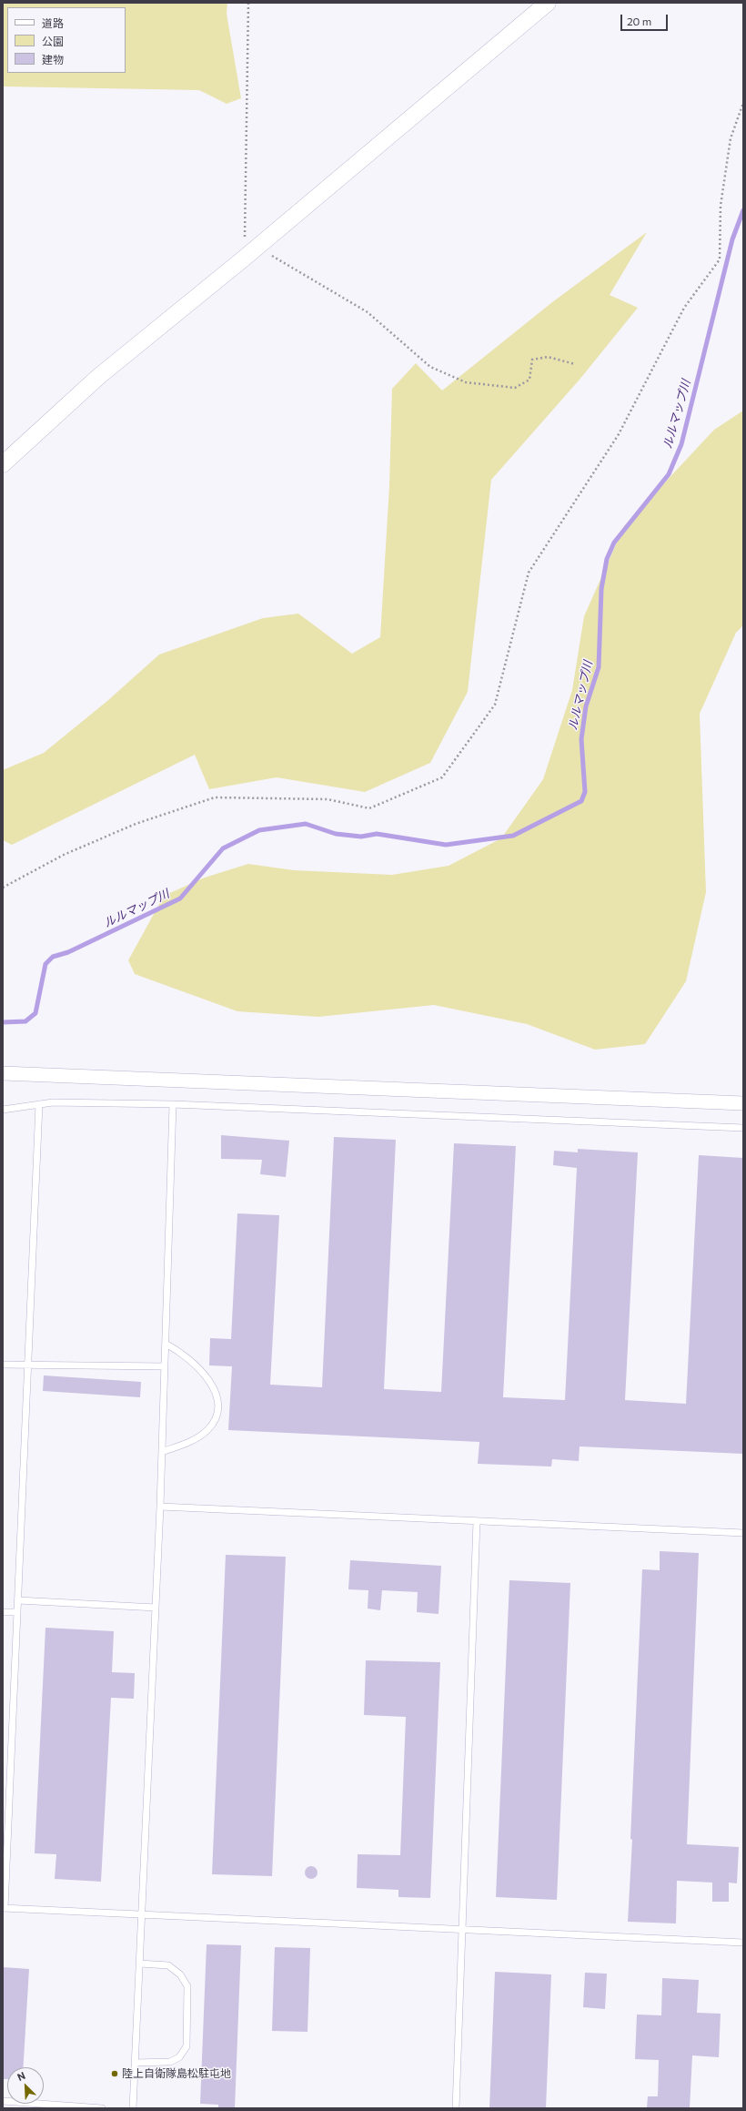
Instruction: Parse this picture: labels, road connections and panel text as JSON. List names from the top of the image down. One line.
{"water":["ルルマップ川"],"places":["陸上自衛隊島松駐屯地"],"legend":["道路","公園","建物"],"scale_bar":"20 m","north":"top left"}
